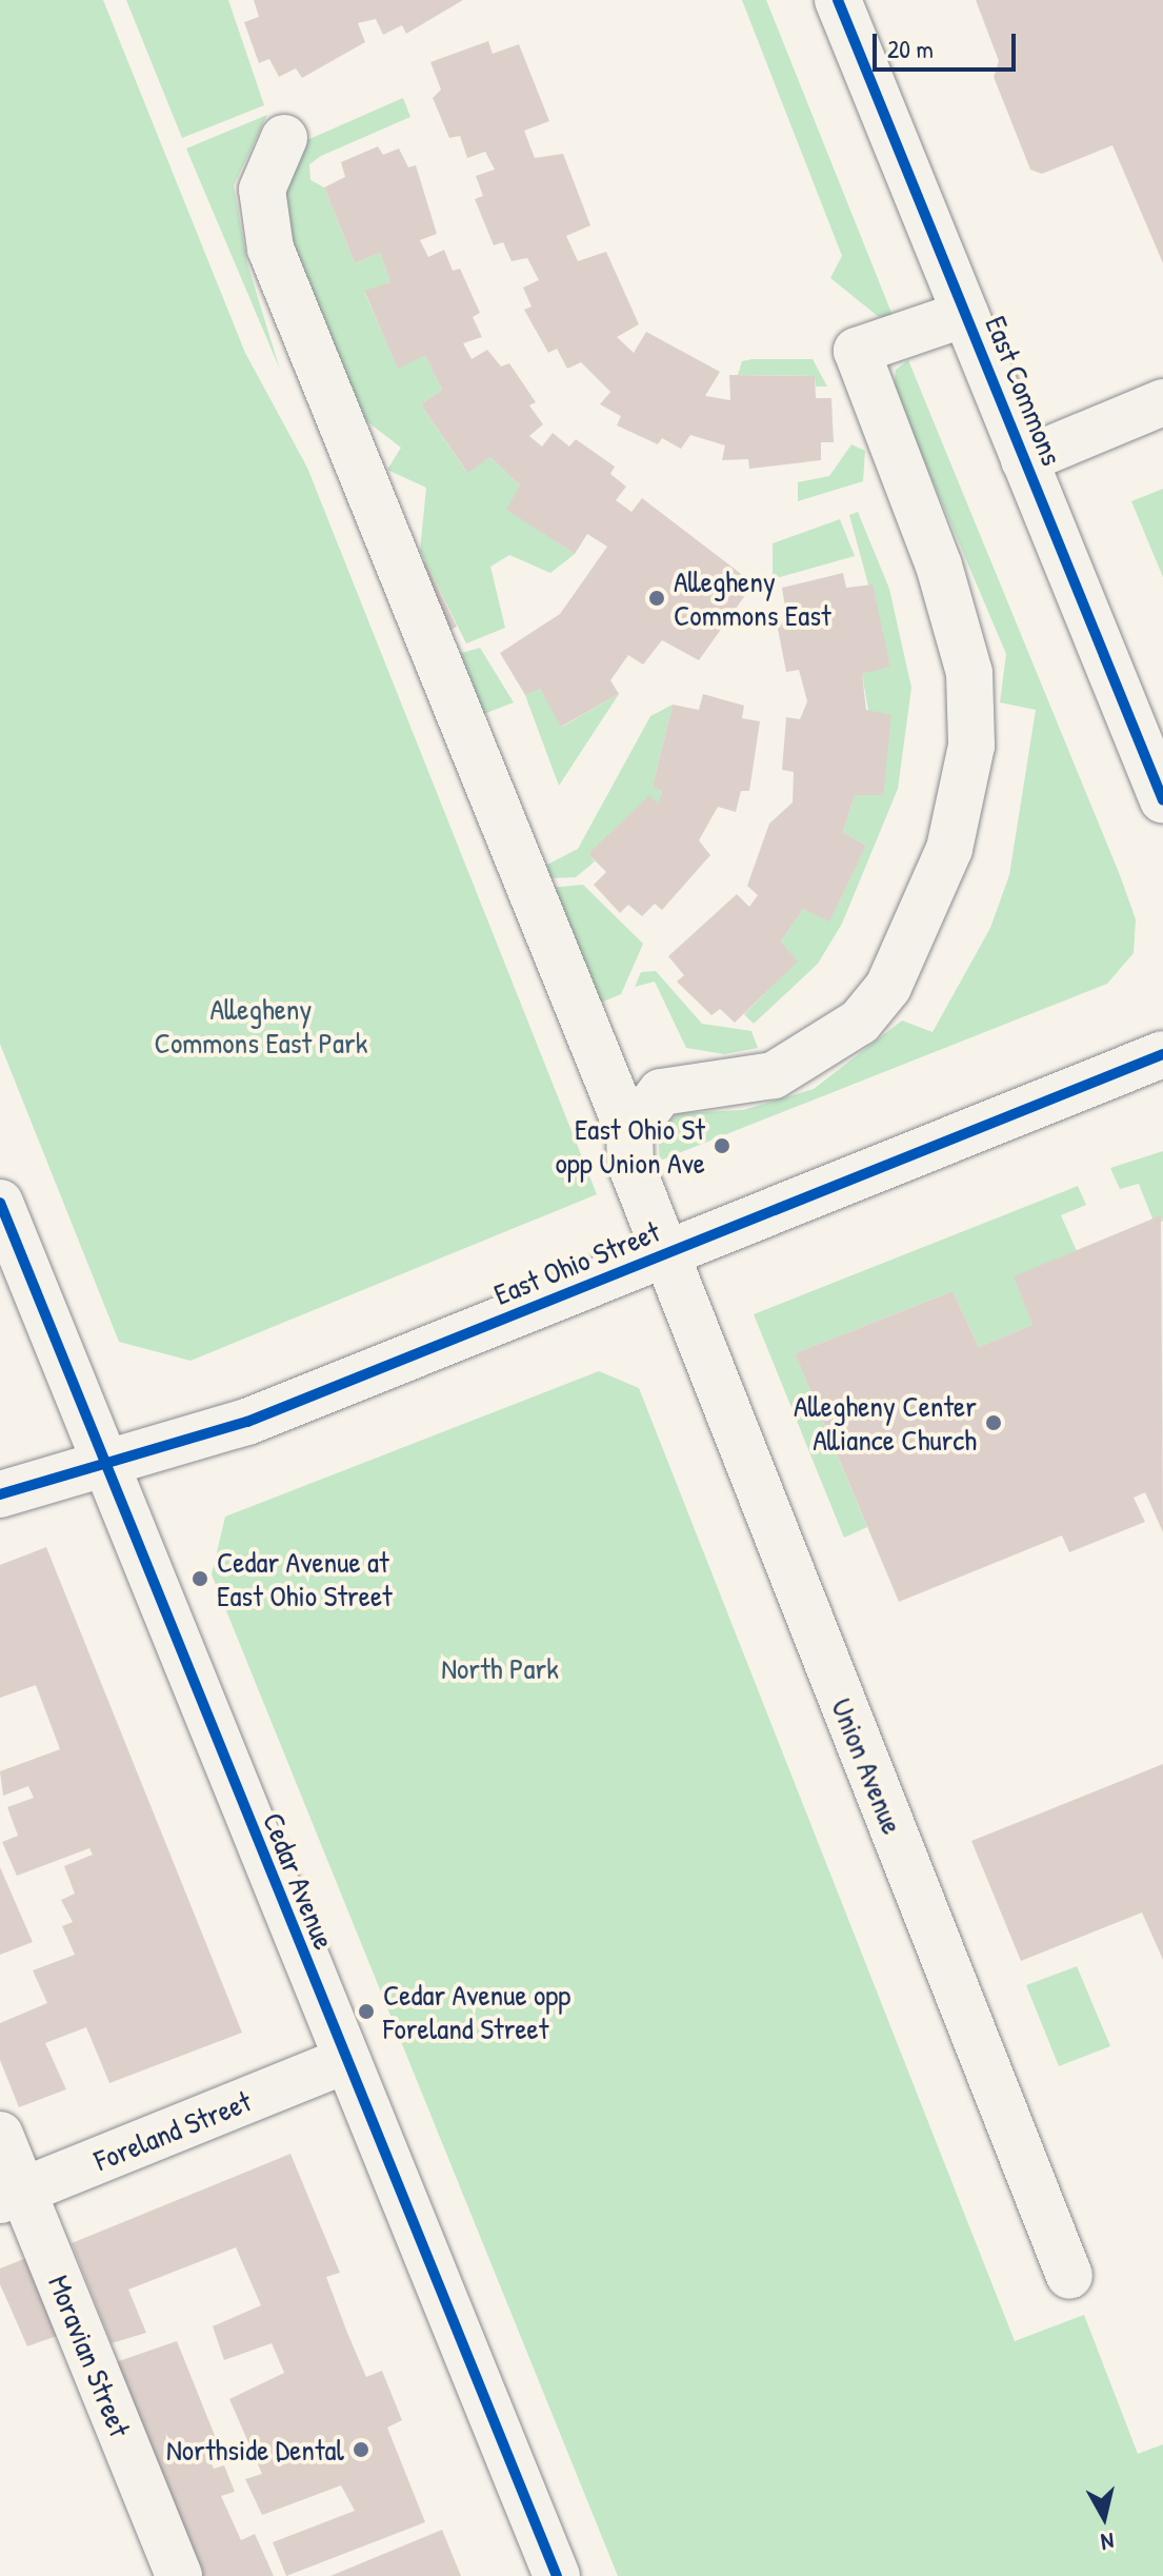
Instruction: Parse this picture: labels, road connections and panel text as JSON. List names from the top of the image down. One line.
{"streets":{"street":["East Commons","East Ohio Street","Union Avenue","Cedar Avenue","Foreland Street","Moravian Street"]},"crossings":[["East Ohio Street","Union Avenue"],["East Ohio Street","Cedar Avenue"],["Cedar Avenue","Foreland Street"],["Foreland Street","Moravian Street"]],"parks":["Allegheny Commons East Park","North Park"],"places":["Allegheny Commons East","East Ohio St opp Union Ave","Allegheny Center Alliance Church","Cedar Avenue at East Ohio Street","Cedar Avenue opp Foreland Street","Northside Dental"],"scale_bar":"20 m","north":"bottom"}
